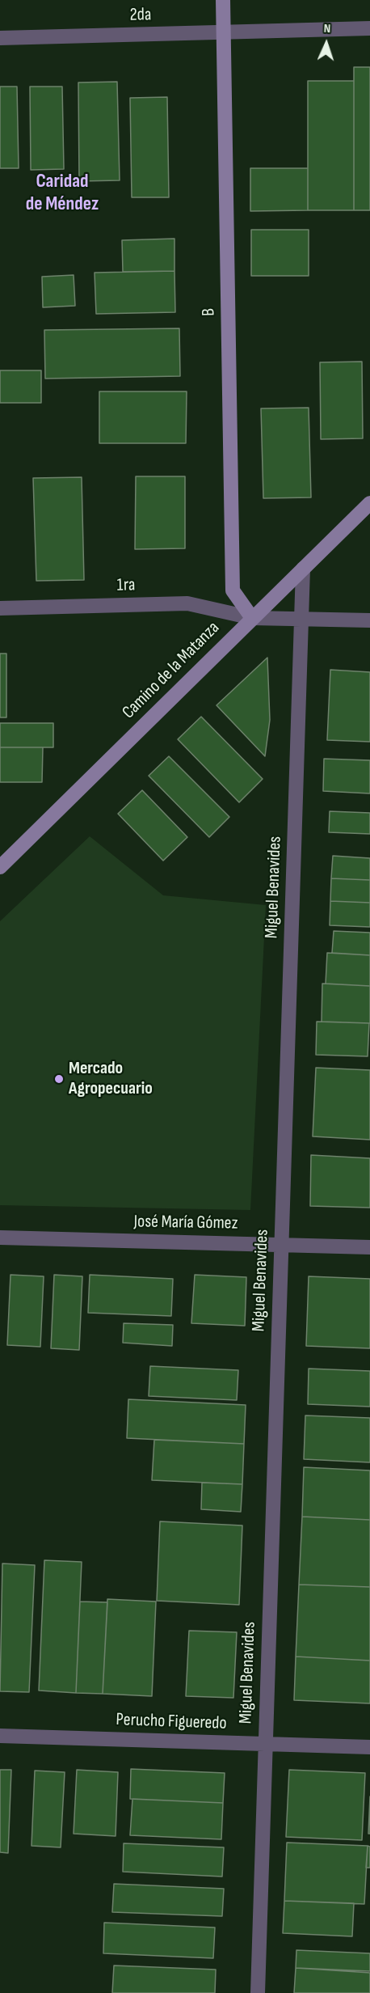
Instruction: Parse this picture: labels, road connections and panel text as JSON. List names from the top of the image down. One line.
{"streets":{"street":["2da","B","1ra","Camino de la Matanza","Miguel Benavides","José María Gómez","Perucho Figueredo"]},"crossings":[["2da","B"],["B","1ra"],["B","Camino de la Matanza"],["1ra","Camino de la Matanza"],["1ra","Miguel Benavides"],["Camino de la Matanza","Miguel Benavides"],["Miguel Benavides","José María Gómez"],["Miguel Benavides","Perucho Figueredo"]],"districts":["Caridad de Méndez"],"places":["Mercado Agropecuario"],"north":"top"}
